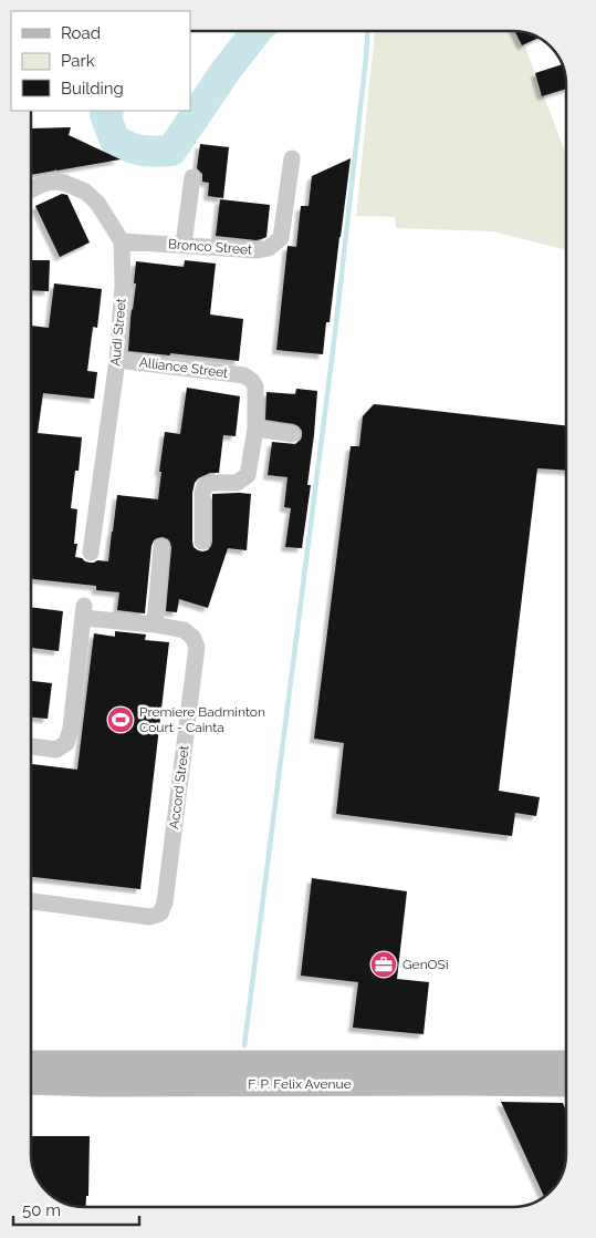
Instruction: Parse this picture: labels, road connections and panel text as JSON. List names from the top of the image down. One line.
{"streets":{"main road":["F. P. Felix Avenue"],"street":["Bronco Street","Audi Street","Alliance Street","Accord Street"]},"crossings":[["Bronco Street","Audi Street"],["Audi Street","Alliance Street"]],"places":{"sports":["Premiere Badminton Court - Cainta"],"office":["GenOSi"]},"legend":["Road","Park","Building"],"scale_bar":"50 m"}
